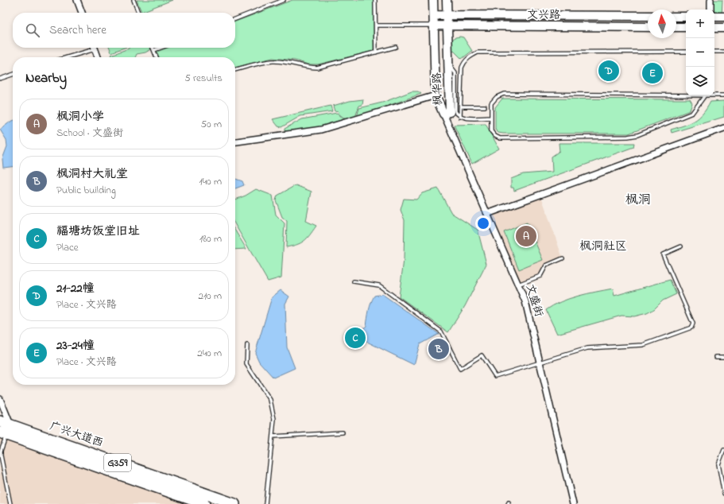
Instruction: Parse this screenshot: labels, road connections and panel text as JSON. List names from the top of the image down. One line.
{"streets":{"highway":["广兴大道西","G359"],"street":["文兴路","枫华路","文盛街"]},"crossings":[["文兴路","枫华路"],["枫华路","文盛街"]],"districts":["枫洞","枫洞社区"],"north":"top","page":{"map_buttons":["+","−"],"search":"Search here","heading":["Nearby","5 results"],"pins":["D","E","A","C","B"],"list":[{"mark":"A","name":"枫洞小学","note":"School · 文盛街","value":"50 m"},{"mark":"B","name":"枫洞村大礼堂","note":"Public building","value":"140 m"},{"mark":"C","name":"福塘坊饭堂旧址","note":"Place","value":"180 m"},{"mark":"D","name":"21-22幢","note":"Place · 文兴路","value":"210 m"},{"mark":"E","name":"23-24幢","note":"Place · 文兴路","value":"240 m"}]}}
